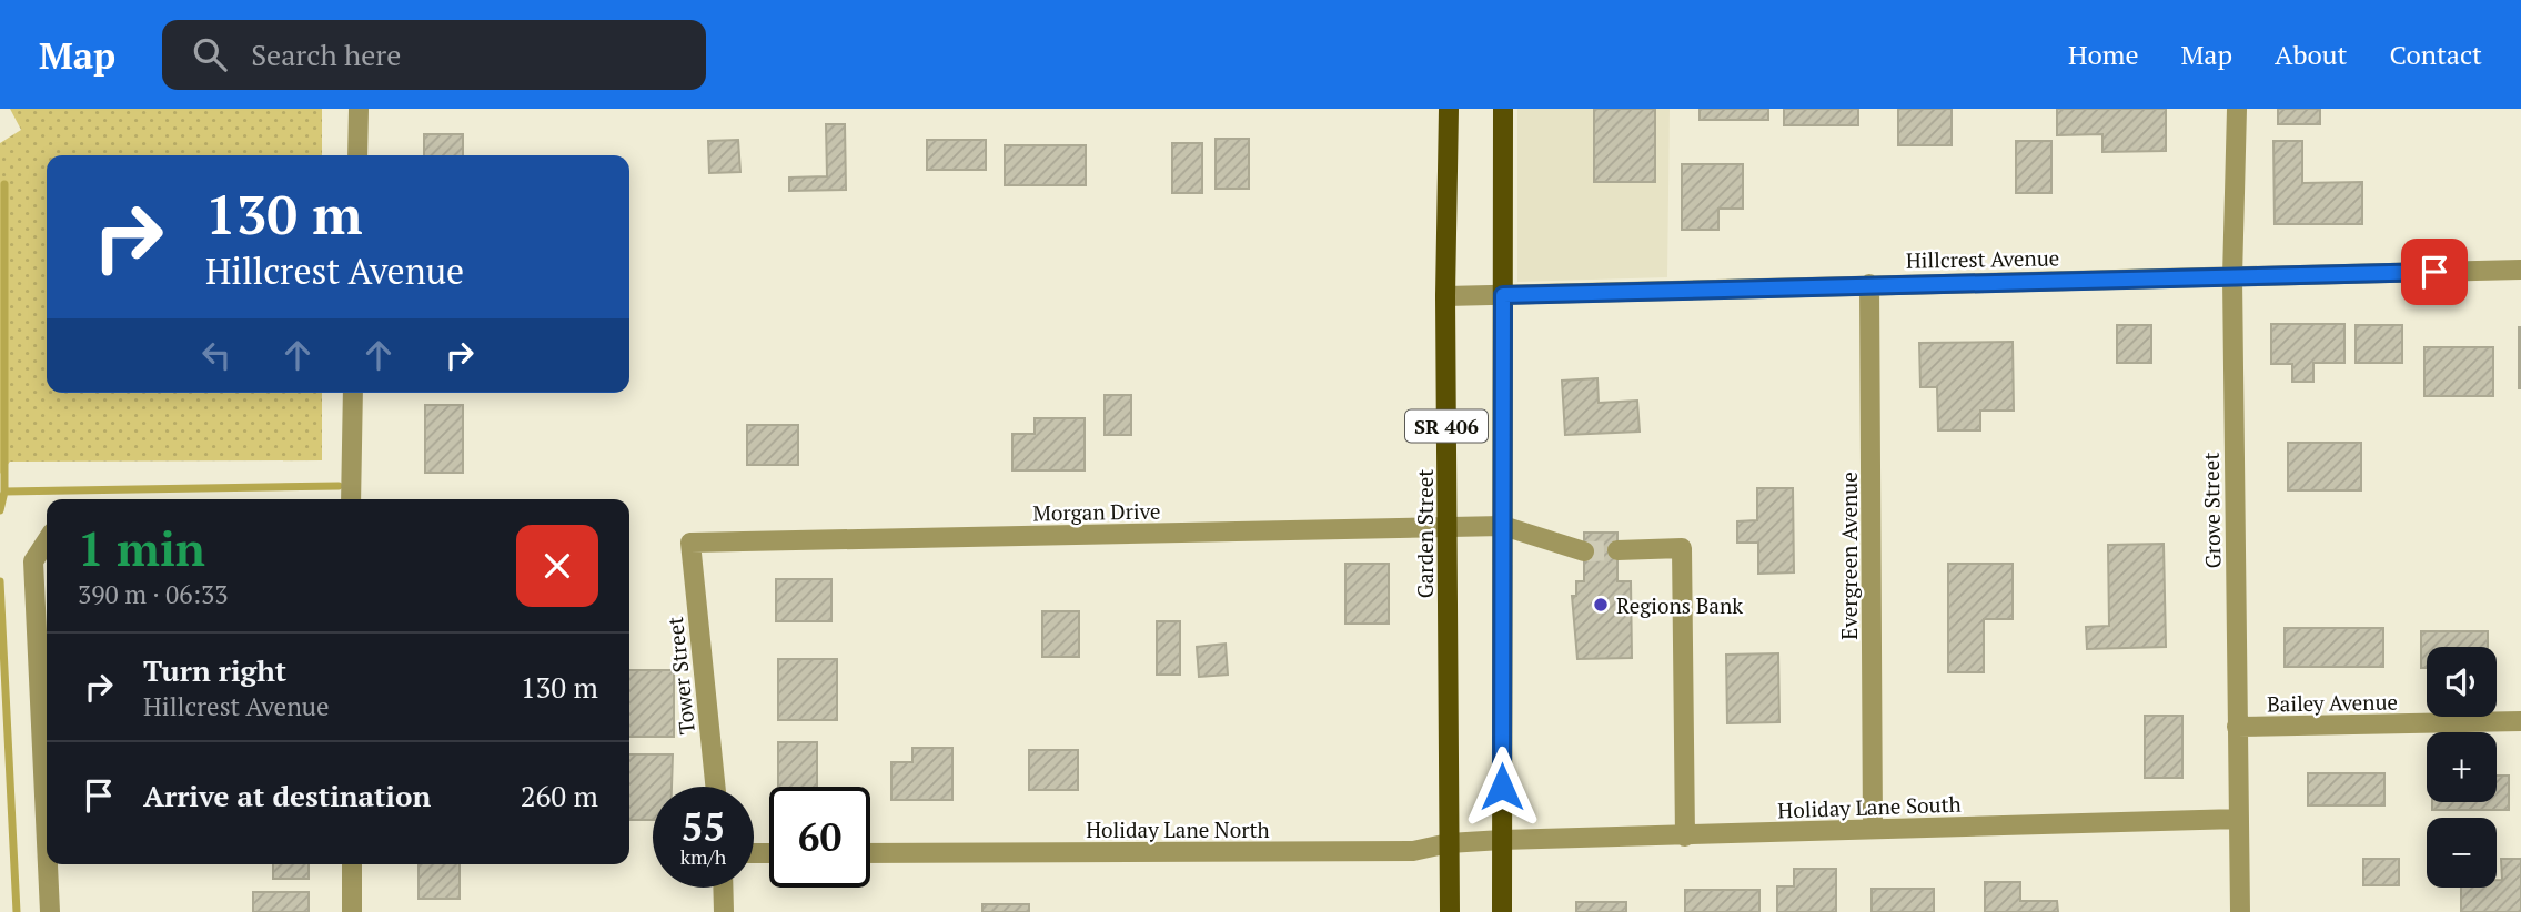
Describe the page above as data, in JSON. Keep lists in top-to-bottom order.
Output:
{
  "streets": {
    "main road": ["SR 406", "Garden Street"],
    "street": [
      "Hillcrest Avenue",
      "Grove Street",
      "Morgan Drive",
      "Evergreen Avenue",
      "Tower Street",
      "Bailey Avenue",
      "Holiday Lane South",
      "Holiday Lane North"
    ]
  },
  "crossings": [
    ["Hillcrest Avenue", "SR 406"],
    ["Hillcrest Avenue", "Grove Street"],
    ["Hillcrest Avenue", "Garden Street"],
    ["Hillcrest Avenue", "Evergreen Avenue"],
    ["SR 406", "Morgan Drive"],
    ["SR 406", "Holiday Lane South"],
    ["SR 406", "Holiday Lane North"],
    ["Grove Street", "Bailey Avenue"],
    ["Grove Street", "Holiday Lane South"],
    ["Morgan Drive", "Garden Street"],
    ["Morgan Drive", "Tower Street"],
    ["Garden Street", "Holiday Lane North"],
    ["Evergreen Avenue", "Holiday Lane South"],
    ["Holiday Lane South", "Holiday Lane North"]
  ],
  "places": ["Regions Bank"],
  "page": {
    "header": "Map",
    "search": "Search here",
    "nav": [
      "Home",
      "Map",
      "About",
      "Contact"
    ],
    "turn": ["130 m", "Hillcrest Avenue"],
    "heading": ["1 min", "390 m · 06:33"],
    "list": [
      {
        "name": "Turn right",
        "note": "Hillcrest Avenue",
        "value": "130 m"
      },
      {
        "name": "Arrive at destination",
        "value": "260 m"
      }
    ],
    "map_buttons": ["+", "−"],
    "speed": "55 km/h",
    "limit": "60"
  }
}
